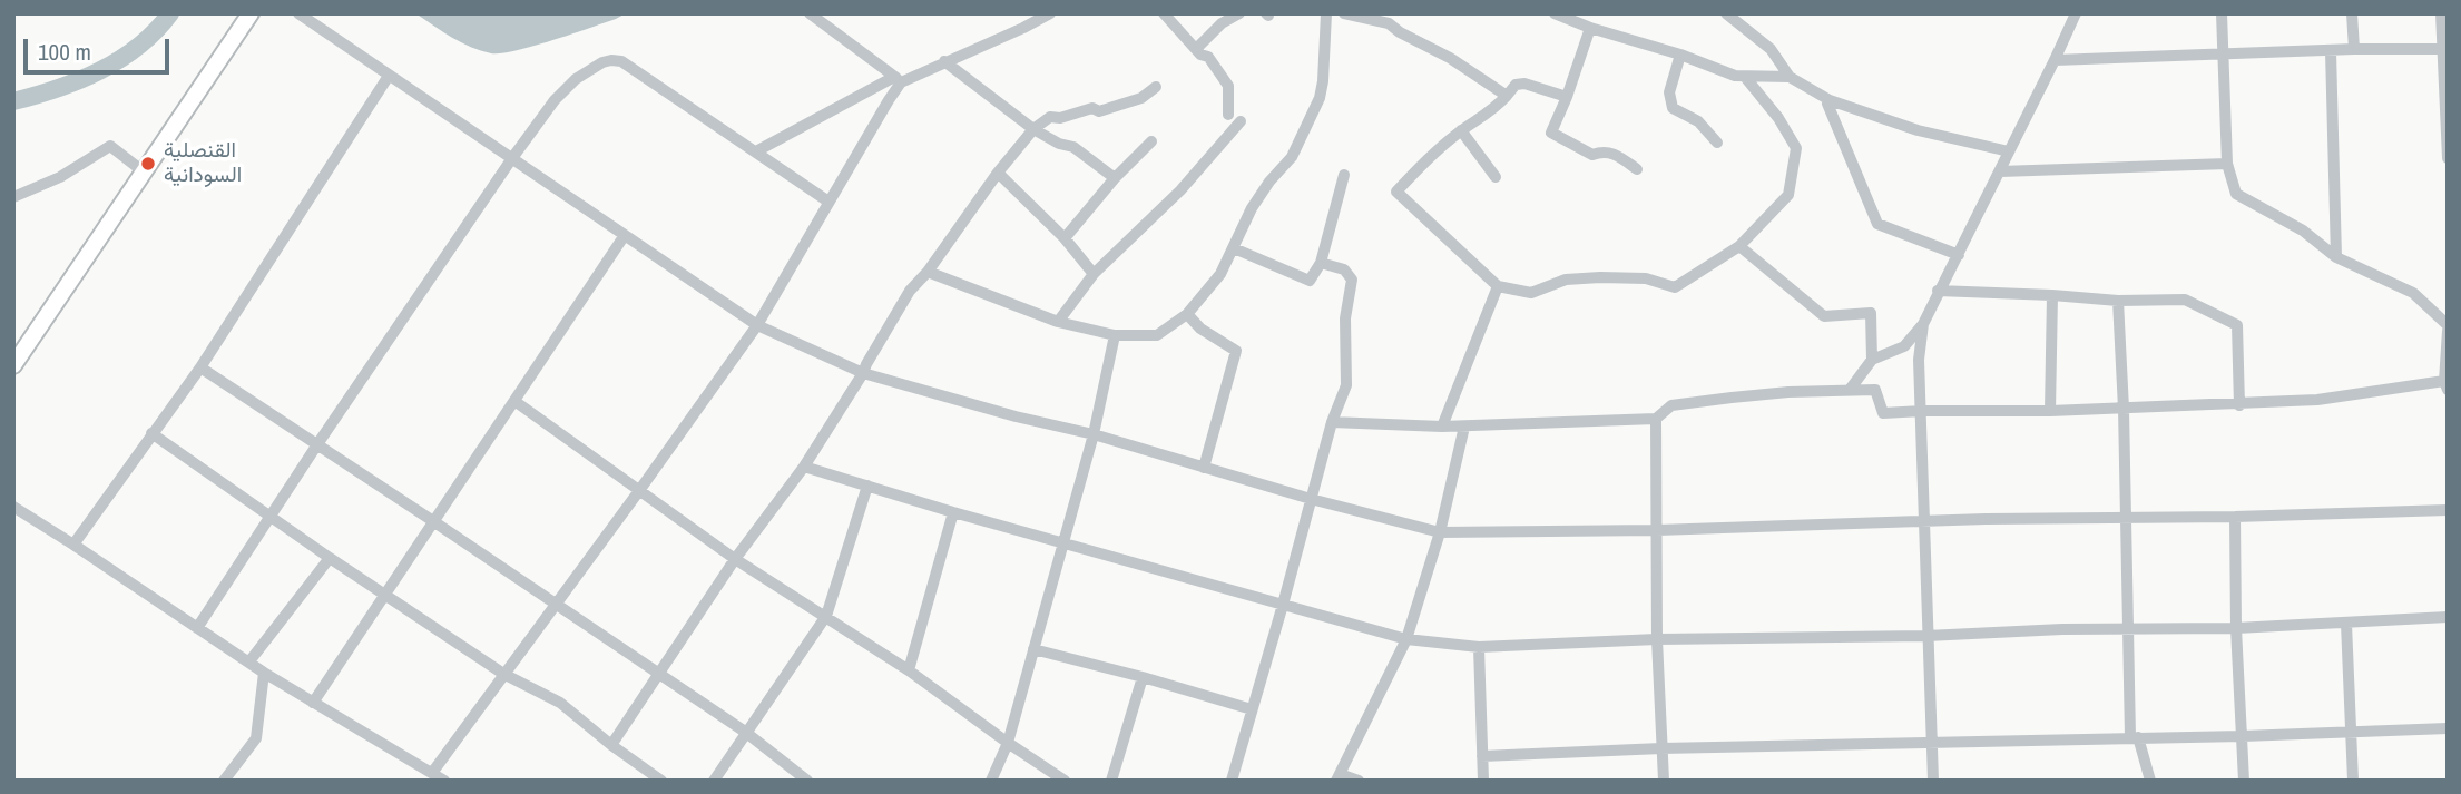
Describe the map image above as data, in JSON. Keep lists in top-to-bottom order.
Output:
{
  "places": ["القنصلية السودانية"],
  "scale_bar": "100 m"
}
